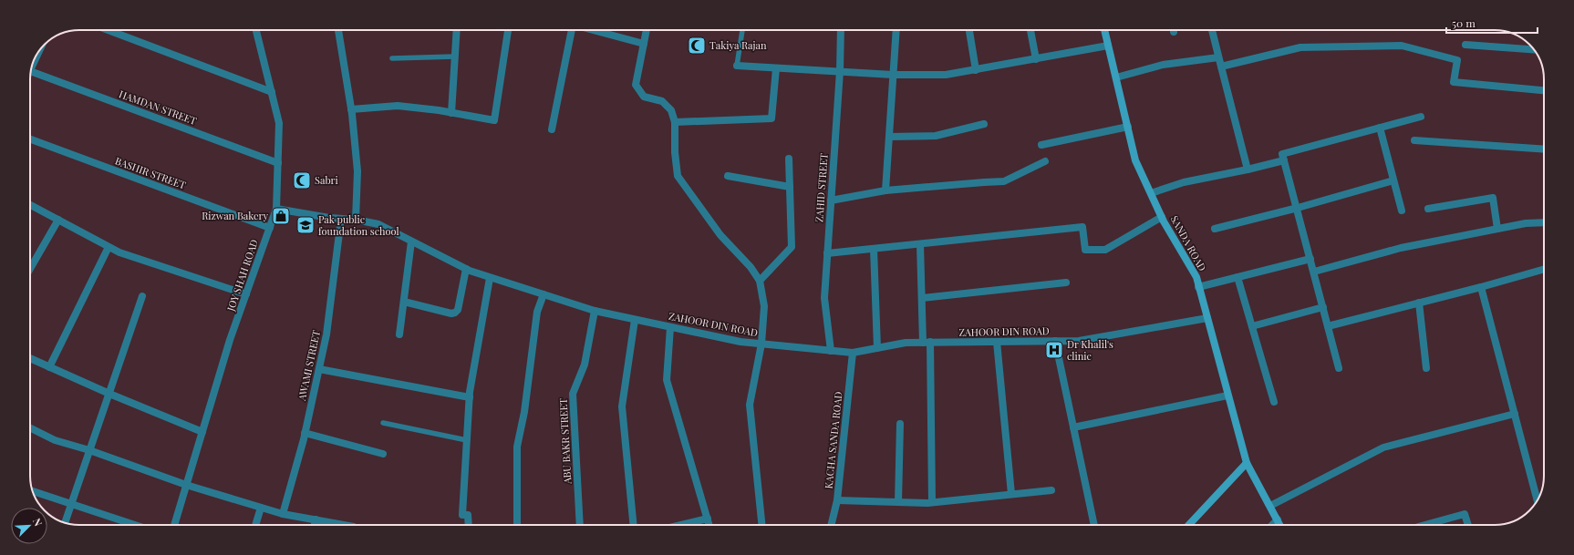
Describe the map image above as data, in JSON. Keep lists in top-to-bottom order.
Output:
{
  "streets": {
    "main road": ["SANDA ROAD"],
    "street": [
      "HAMDAN STREET",
      "BASHIR STREET",
      "ZAHID STREET",
      "JOY SHAH ROAD",
      "ZAHOOR DIN ROAD",
      "AWAMI STREET",
      "KACHA SANDA ROAD",
      "ABU BAKR STREET"
    ]
  },
  "crossings": [
    ["HAMDAN STREET", "JOY SHAH ROAD"],
    ["BASHIR STREET", "JOY SHAH ROAD"],
    ["ZAHID STREET", "ZAHOOR DIN ROAD"],
    ["SANDA ROAD", "ZAHOOR DIN ROAD"],
    ["JOY SHAH ROAD", "ZAHOOR DIN ROAD"],
    ["ZAHOOR DIN ROAD", "AWAMI STREET"],
    ["ZAHOOR DIN ROAD", "KACHA SANDA ROAD"],
    ["ZAHOOR DIN ROAD", "ABU BAKR STREET"]
  ],
  "places": {
    "mosque": ["Takiya Rajan", "Sabri"],
    "shop": ["Rizwan Bakery"],
    "school or university": ["Pak public foundation school"],
    "hospital": ["Dr Khalil's clinic"]
  },
  "scale_bar": "50 m",
  "north": "top right"
}
